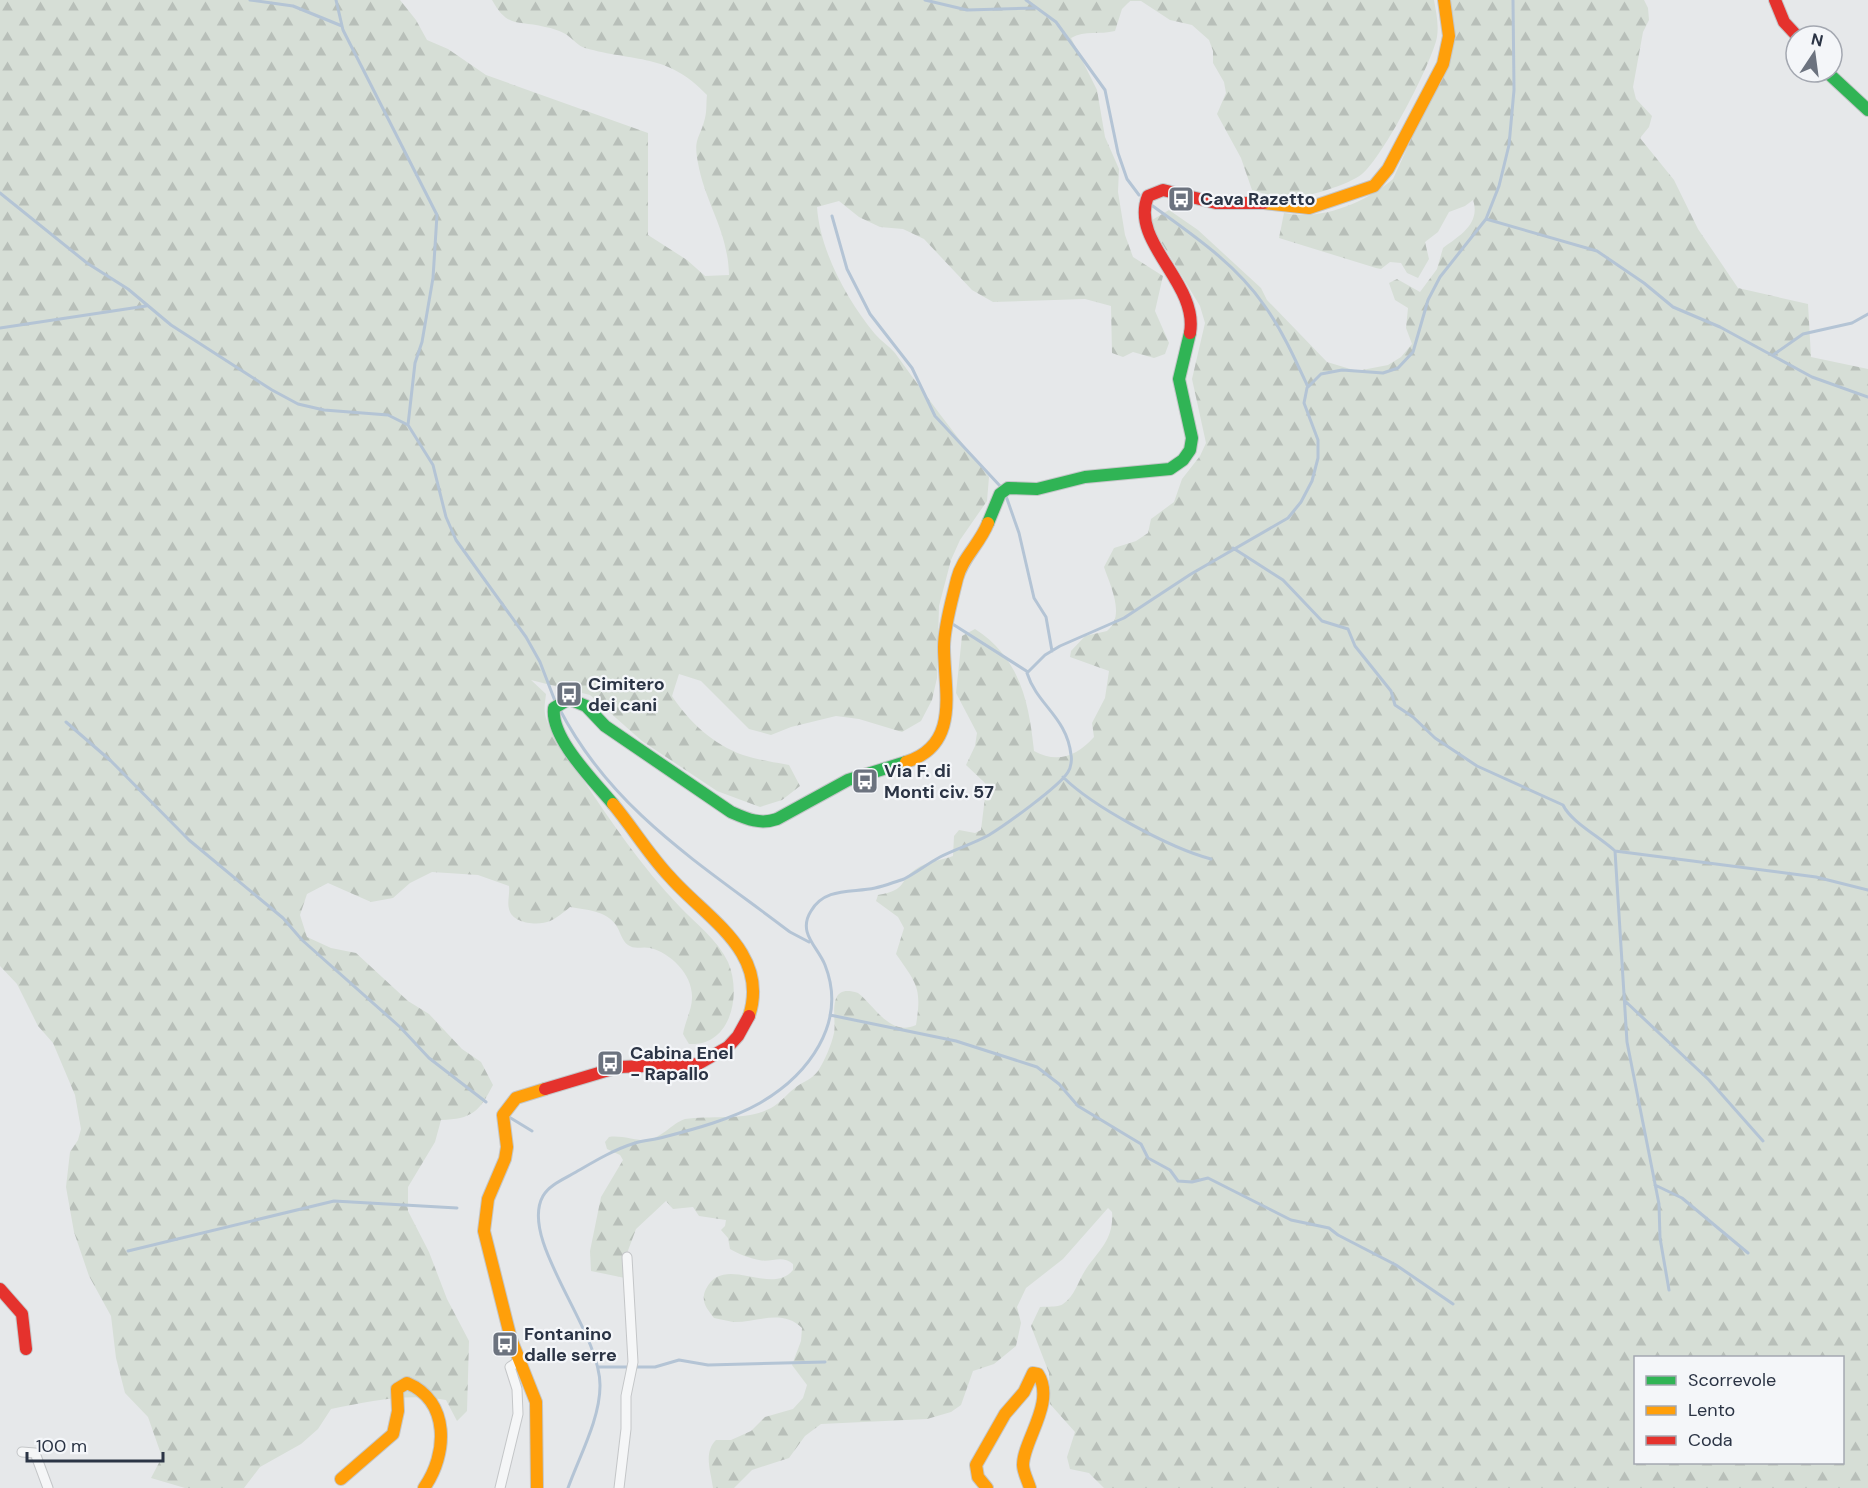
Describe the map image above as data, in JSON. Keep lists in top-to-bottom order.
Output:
{
  "places": {
    "bus stop": [
      "Cava Razetto",
      "Cimitero dei cani",
      "Via F. di Monti civ. 57",
      "Cabina Enel - Rapallo",
      "Fontanino dalle serre"
    ]
  },
  "legend": ["Scorrevole", "Lento", "Coda"],
  "scale_bar": "100 m",
  "north": "top"
}
